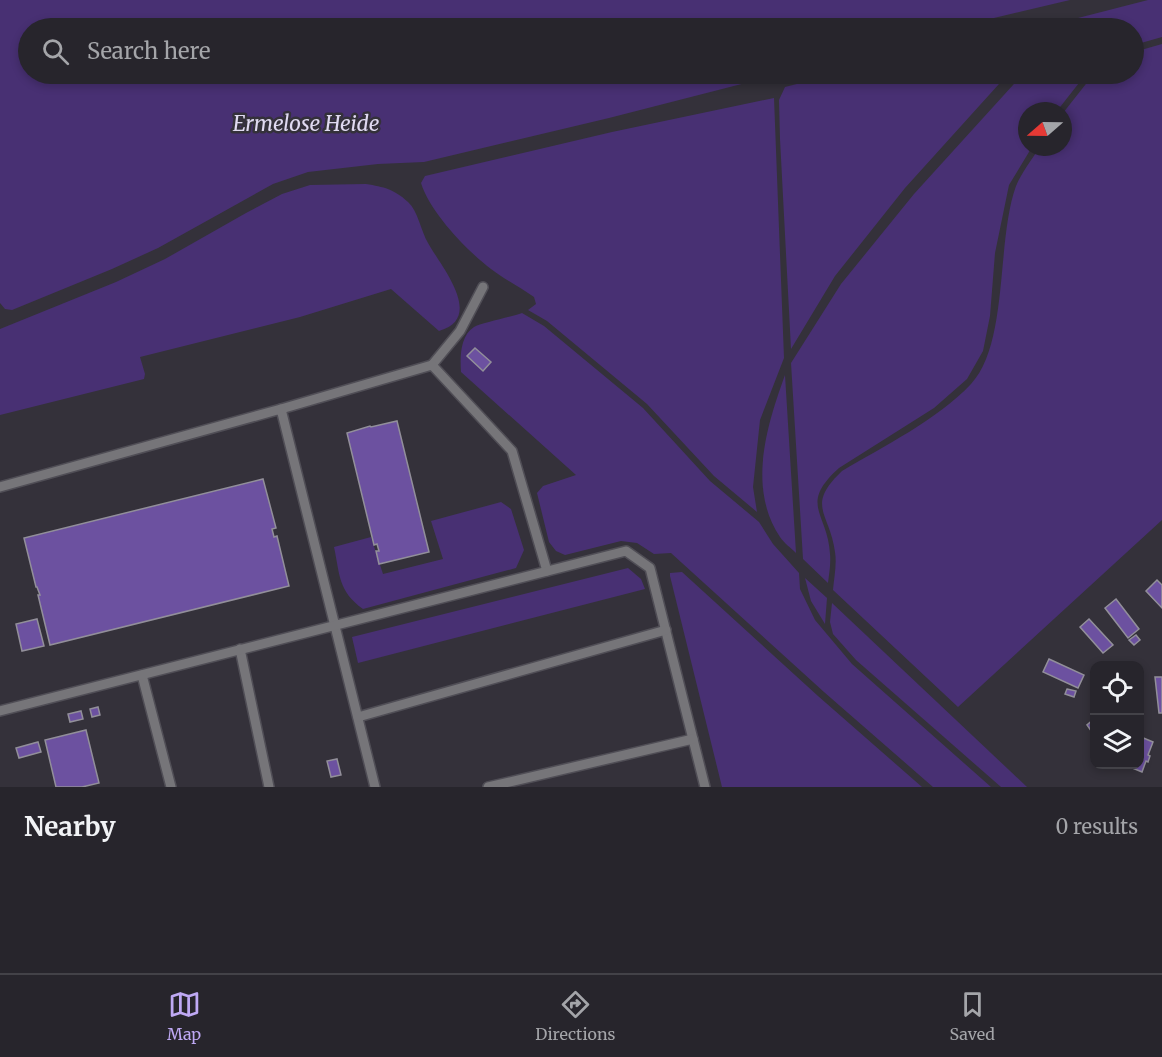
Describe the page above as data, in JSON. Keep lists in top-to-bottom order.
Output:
{
  "parks": ["Ermelose Heide"],
  "north": "left",
  "page": {
    "search": "Search here",
    "heading": ["Nearby", "0 results"],
    "nav": ["Map", "Directions", "Saved"]
  }
}
